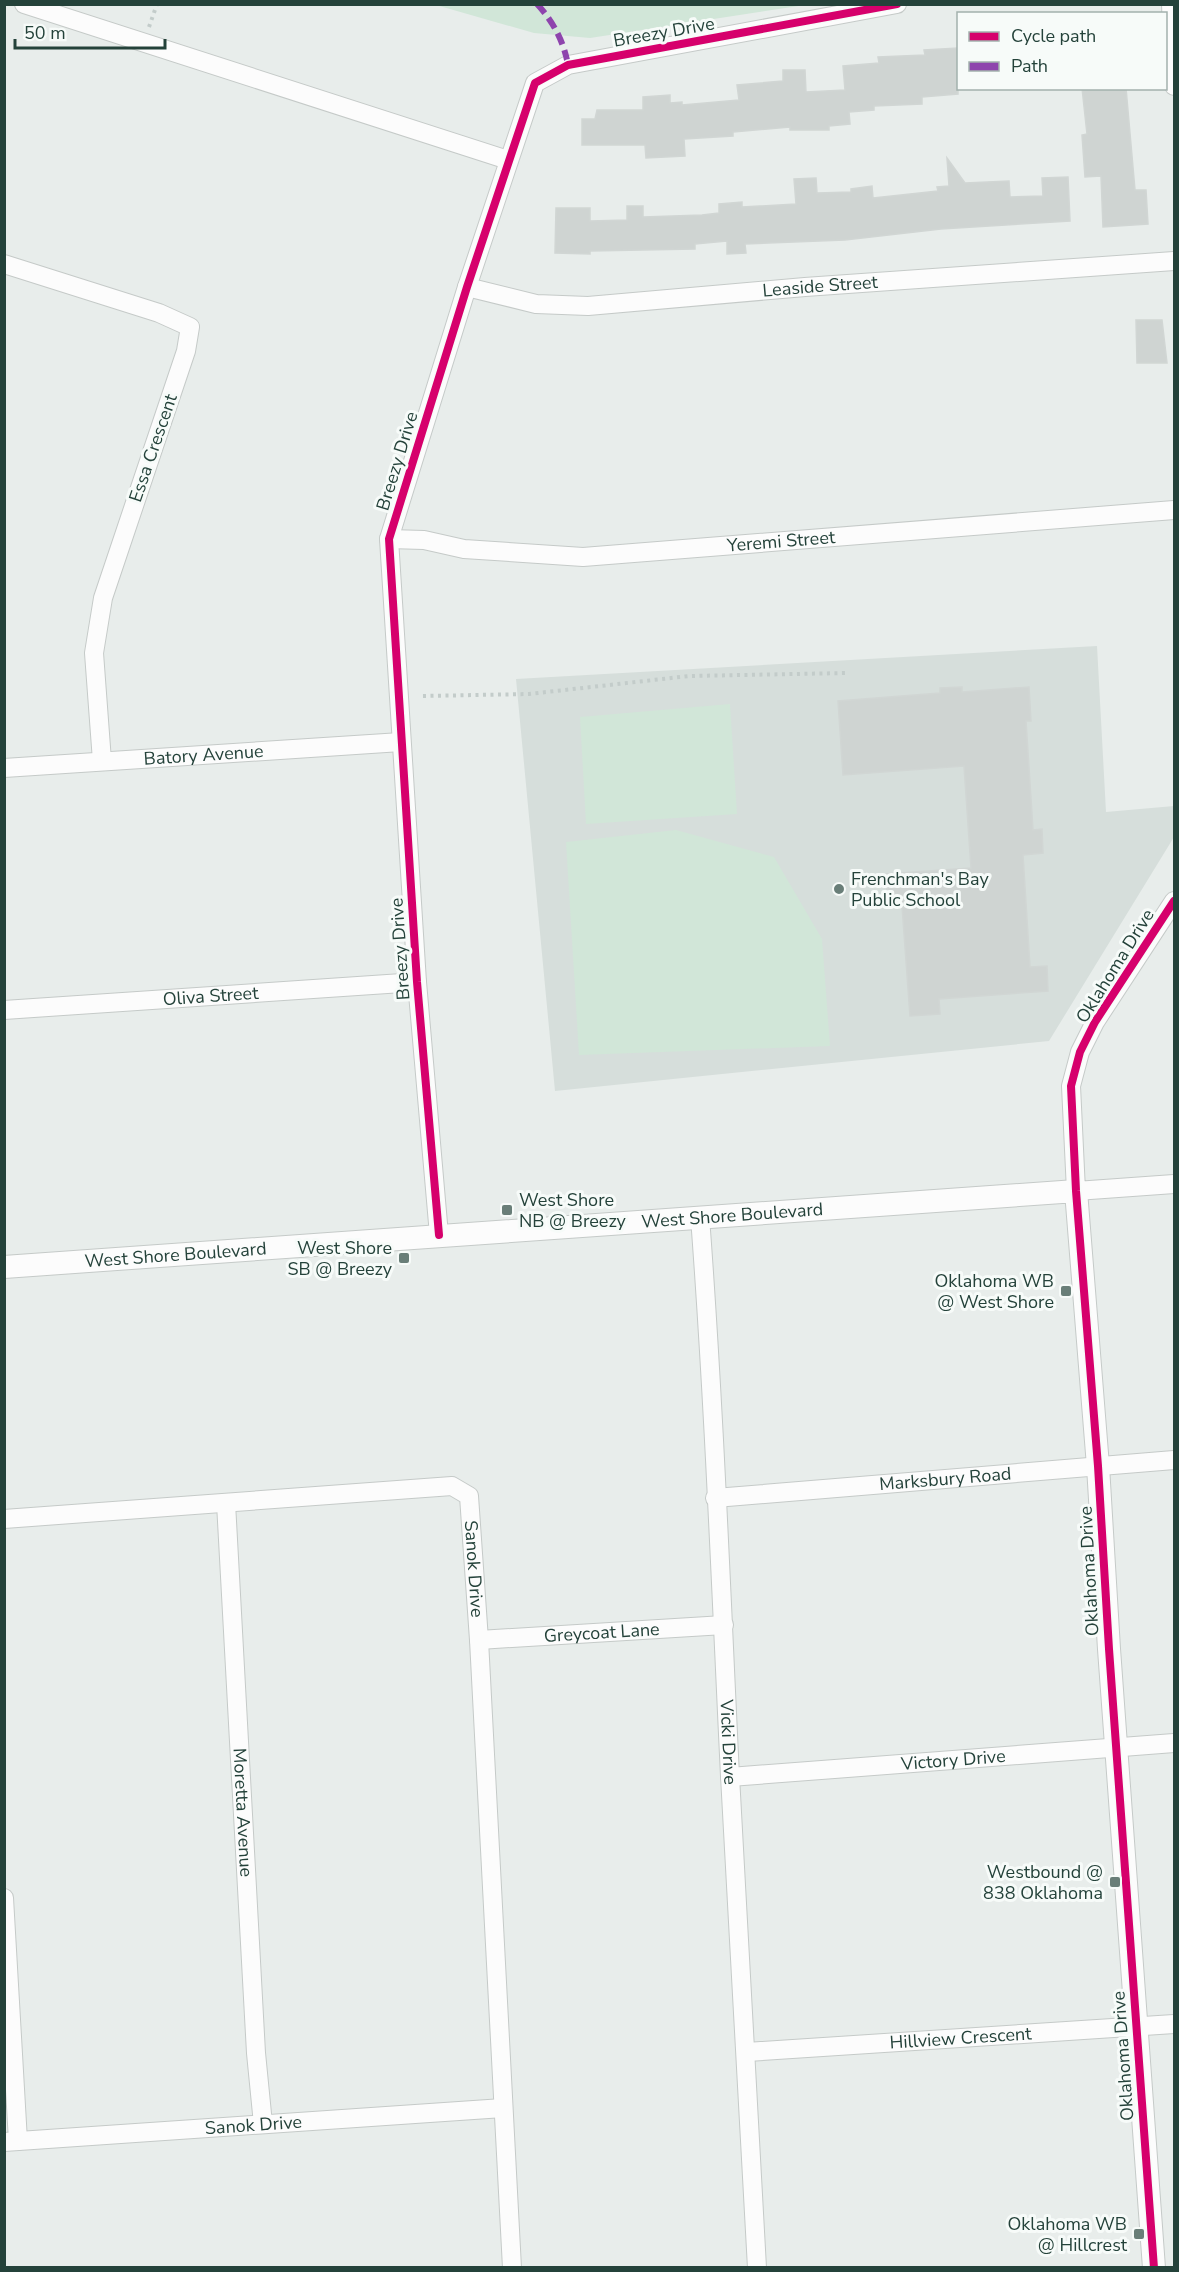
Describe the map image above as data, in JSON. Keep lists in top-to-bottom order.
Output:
{
  "streets": {
    "street": [
      "Breezy Drive",
      "Leaside Street",
      "Essa Crescent",
      "Yeremi Street",
      "Batory Avenue",
      "Oklahoma Drive",
      "Oliva Street",
      "West Shore Boulevard",
      "Marksbury Road",
      "Sanok Drive",
      "Greycoat Lane",
      "Vicki Drive",
      "Victory Drive",
      "Moretta Avenue",
      "Hillview Crescent"
    ]
  },
  "crossings": [
    ["Breezy Drive", "Leaside Street"],
    ["Breezy Drive", "Yeremi Street"],
    ["Breezy Drive", "Batory Avenue"],
    ["Breezy Drive", "Oliva Street"],
    ["Breezy Drive", "West Shore Boulevard"],
    ["Essa Crescent", "Batory Avenue"],
    ["Oklahoma Drive", "West Shore Boulevard"],
    ["Oklahoma Drive", "Marksbury Road"],
    ["Oklahoma Drive", "Victory Drive"],
    ["Oklahoma Drive", "Hillview Crescent"],
    ["West Shore Boulevard", "Vicki Drive"],
    ["Marksbury Road", "Vicki Drive"],
    ["Sanok Drive", "Greycoat Lane"],
    ["Sanok Drive", "Moretta Avenue"],
    ["Greycoat Lane", "Vicki Drive"],
    ["Vicki Drive", "Victory Drive"],
    ["Vicki Drive", "Hillview Crescent"]
  ],
  "places": {
    "other": ["Frenchman's Bay Public School"],
    "transit": [
      "West Shore NB @ Breezy",
      "West Shore SB @ Breezy",
      "Oklahoma WB @ West Shore",
      "Westbound @ 838 Oklahoma",
      "Oklahoma WB @ Hillcrest"
    ]
  },
  "legend": ["Cycle path", "Path"],
  "scale_bar": "50 m"
}
